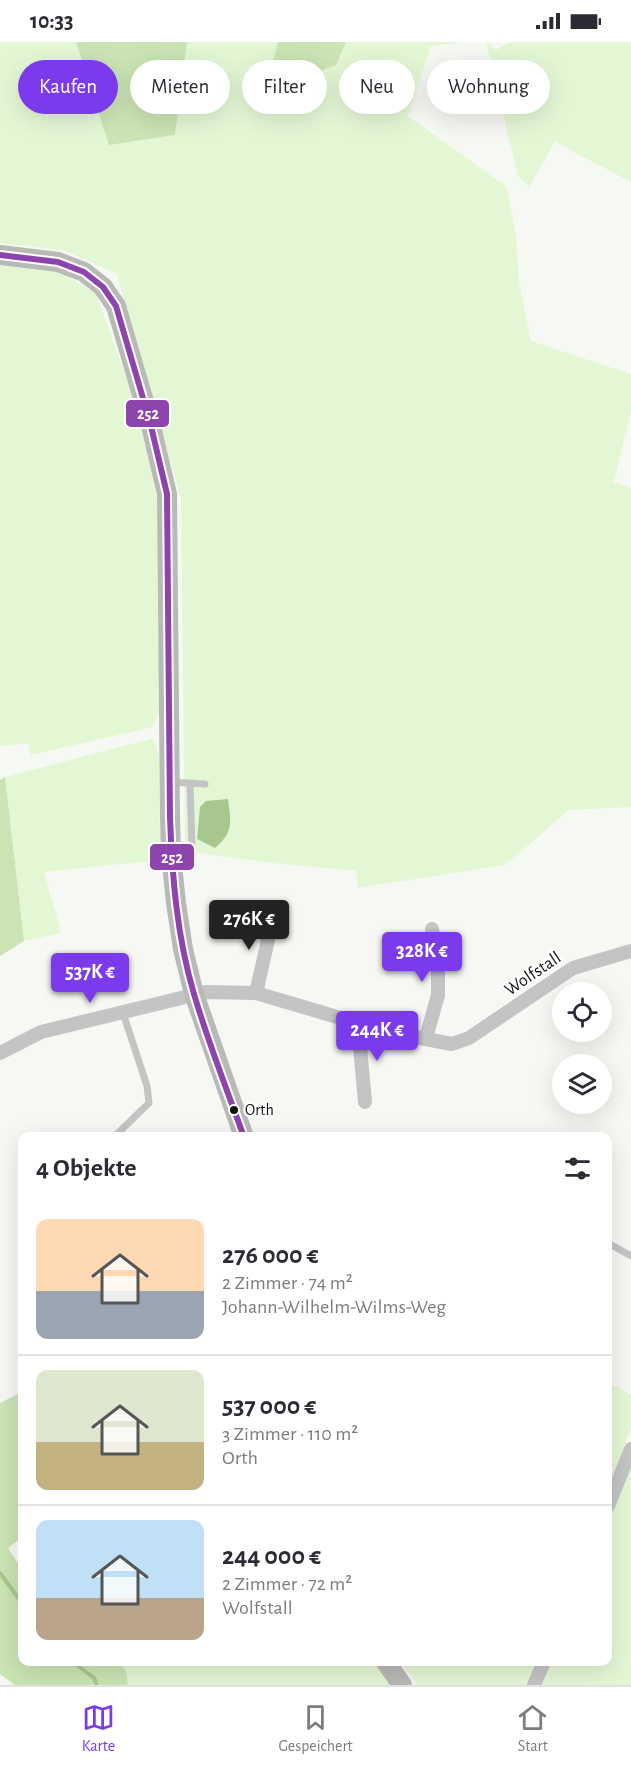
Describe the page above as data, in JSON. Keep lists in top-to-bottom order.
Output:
{
  "streets": {
    "street": ["Wolfstall"]
  },
  "places": ["Orth"],
  "lines": ["transit line 252"],
  "page": {
    "status": "10:33",
    "chip": [
      "Kaufen",
      "Mieten",
      "Filter",
      "Neu",
      "Wohnung"
    ],
    "price": [
      "276K €",
      "328K €",
      "537K €",
      "244K €"
    ],
    "heading": "4 Objekte",
    "list": [
      {
        "name": "276 000 €",
        "note": "2 Zimmer · 74 m² · Johann-Wilhelm-Wilms-Weg"
      },
      {
        "name": "537 000 €",
        "note": "3 Zimmer · 110 m² · Orth"
      },
      {
        "name": "244 000 €",
        "note": "2 Zimmer · 72 m² · Wolfstall"
      }
    ],
    "tabs": ["Karte", "Gespeichert", "Start"]
  }
}
